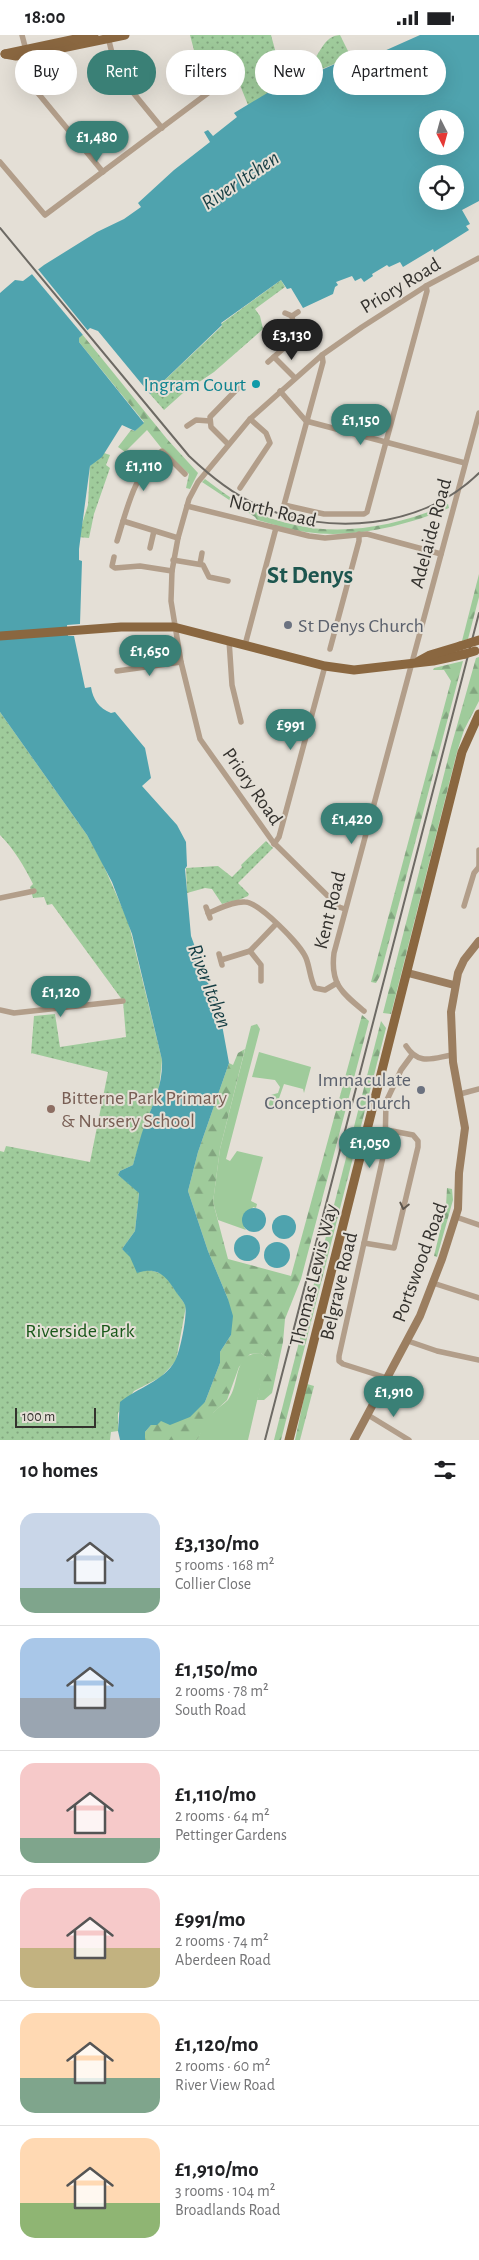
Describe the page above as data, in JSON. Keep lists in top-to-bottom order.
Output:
{
  "streets": {
    "main road": ["Thomas Lewis Way"],
    "street": [
      "Priory Road",
      "North Road",
      "Adelaide Road",
      "Kent Road",
      "Portswood Road",
      "Belgrave Road"
    ]
  },
  "crossings": [
    ["Priory Road", "North Road"],
    ["Priory Road", "Kent Road"],
    ["North Road", "Adelaide Road"],
    ["Adelaide Road", "Kent Road"],
    ["Portswood Road", "Belgrave Road"]
  ],
  "districts": ["St Denys"],
  "water": ["River Itchen"],
  "parks": ["Riverside Park"],
  "places": [
    "Ingram Court",
    "St Denys Church",
    "Immaculate Conception Church",
    "Bitterne Park Primary & Nursery School"
  ],
  "scale_bar": "100 m",
  "north": "bottom",
  "page": {
    "status": "18:00",
    "chip": [
      "Buy",
      "Rent",
      "Filters",
      "New",
      "Apartment"
    ],
    "price": [
      "£1,480",
      "£3,130",
      "£1,150",
      "£1,110",
      "£1,650",
      "£991",
      "£1,420",
      "£1,120",
      "£1,050",
      "£1,910"
    ],
    "scale": "100 m",
    "heading": "10 homes",
    "list": [
      {
        "name": "£3,130/mo",
        "note": "5 rooms · 168 m² · Collier Close"
      },
      {
        "name": "£1,150/mo",
        "note": "2 rooms · 78 m² · South Road"
      },
      {
        "name": "£1,110/mo",
        "note": "2 rooms · 64 m² · Pettinger Gardens"
      },
      {
        "name": "£991/mo",
        "note": "2 rooms · 74 m² · Aberdeen Road"
      },
      {
        "name": "£1,120/mo",
        "note": "2 rooms · 60 m² · River View Road"
      },
      {
        "name": "£1,910/mo",
        "note": "3 rooms · 104 m² · Broadlands Road"
      }
    ]
  }
}
